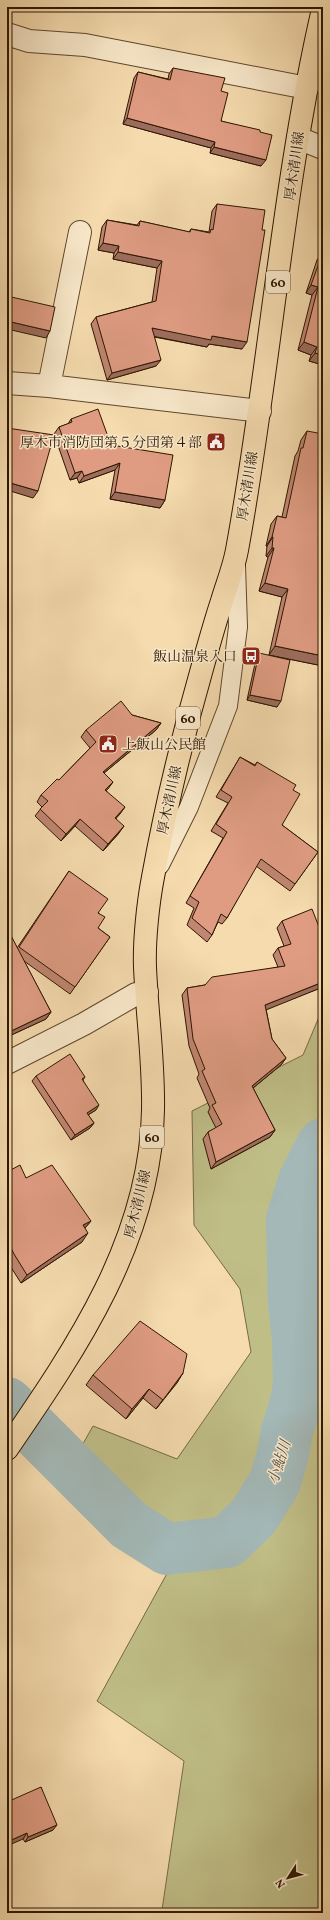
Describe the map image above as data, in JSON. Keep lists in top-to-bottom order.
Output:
{
  "streets": {
    "main road": ["厚木清川線", "60"]
  },
  "water": ["小鮎川"],
  "places": {
    "public building": ["厚木市消防団第５分団第４部", "上飯山公民館"],
    "bus stop": ["飯山温泉入口"]
  },
  "north": "bottom left"
}
